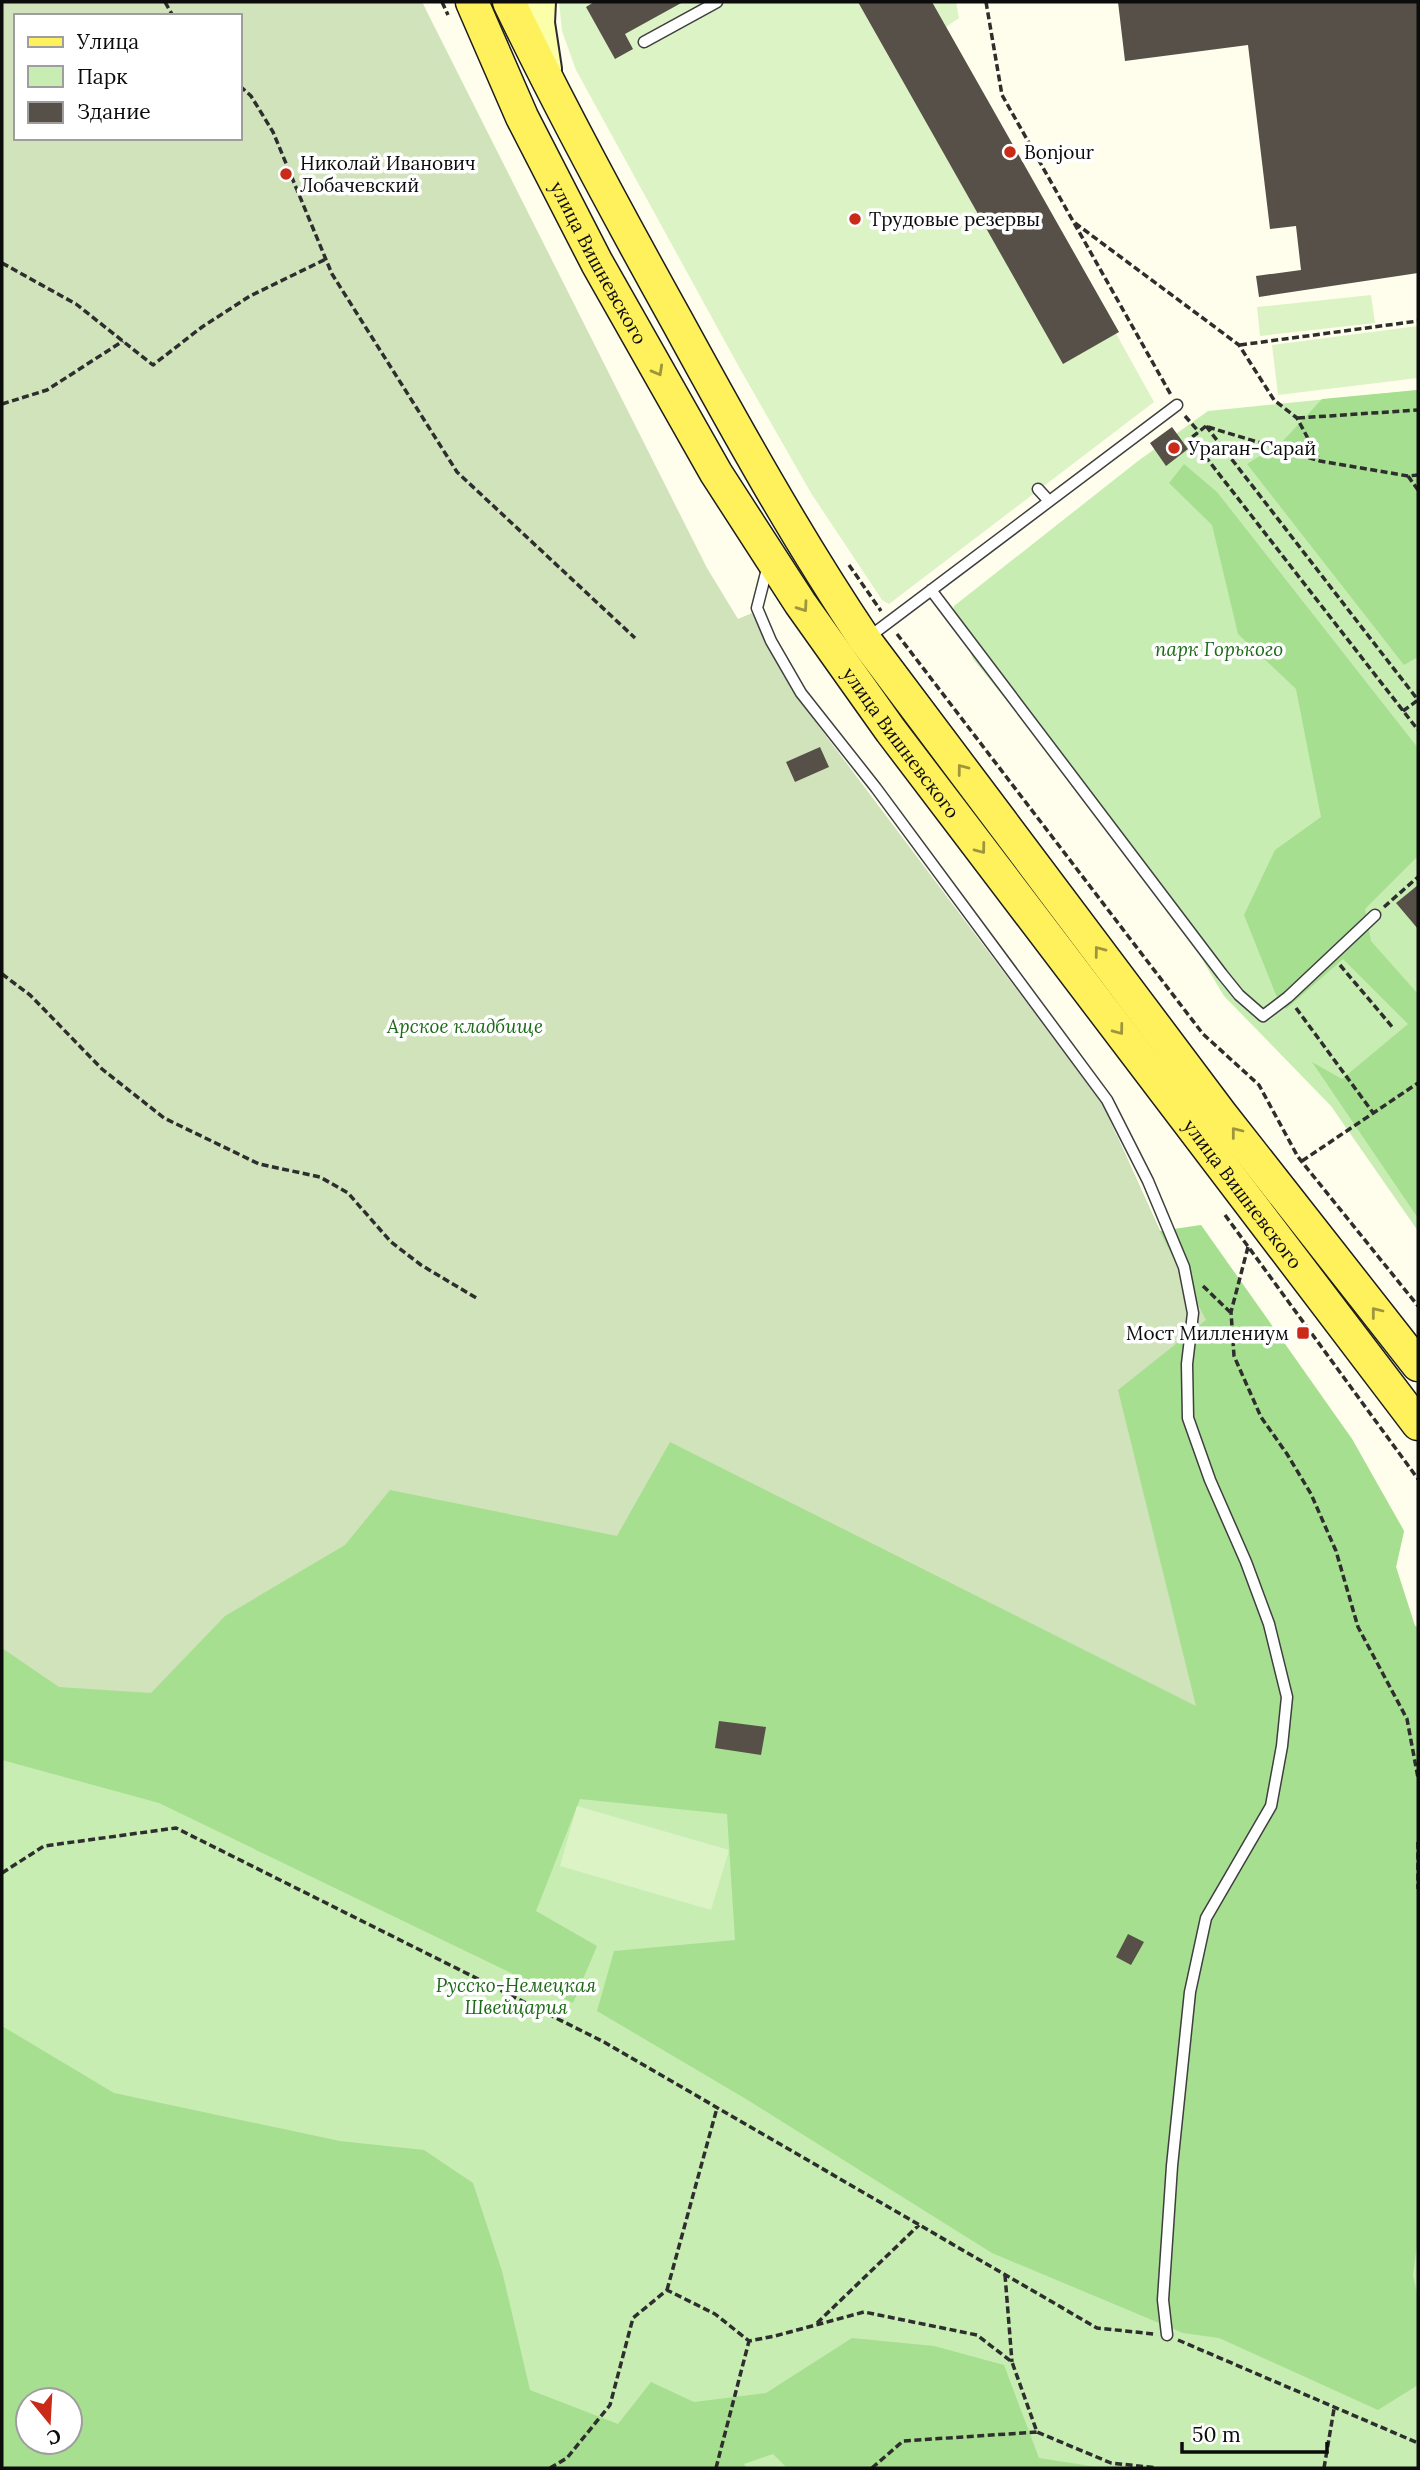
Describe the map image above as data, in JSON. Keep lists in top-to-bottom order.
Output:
{
  "streets": {
    "main road": ["улица Вишневского"]
  },
  "parks": ["парк Горького", "Арское кладбище", "Русско-Немецкая Швейцария"],
  "places": {
    "other": [
      "Bonjour",
      "Николай Иванович Лобачевский",
      "Трудовые резервы",
      "Ураган-Сарай"
    ],
    "transit": ["Мост Миллениум"]
  },
  "legend": ["Улица", "Парк", "Здание"],
  "scale_bar": "50 m",
  "north": "bottom"
}
